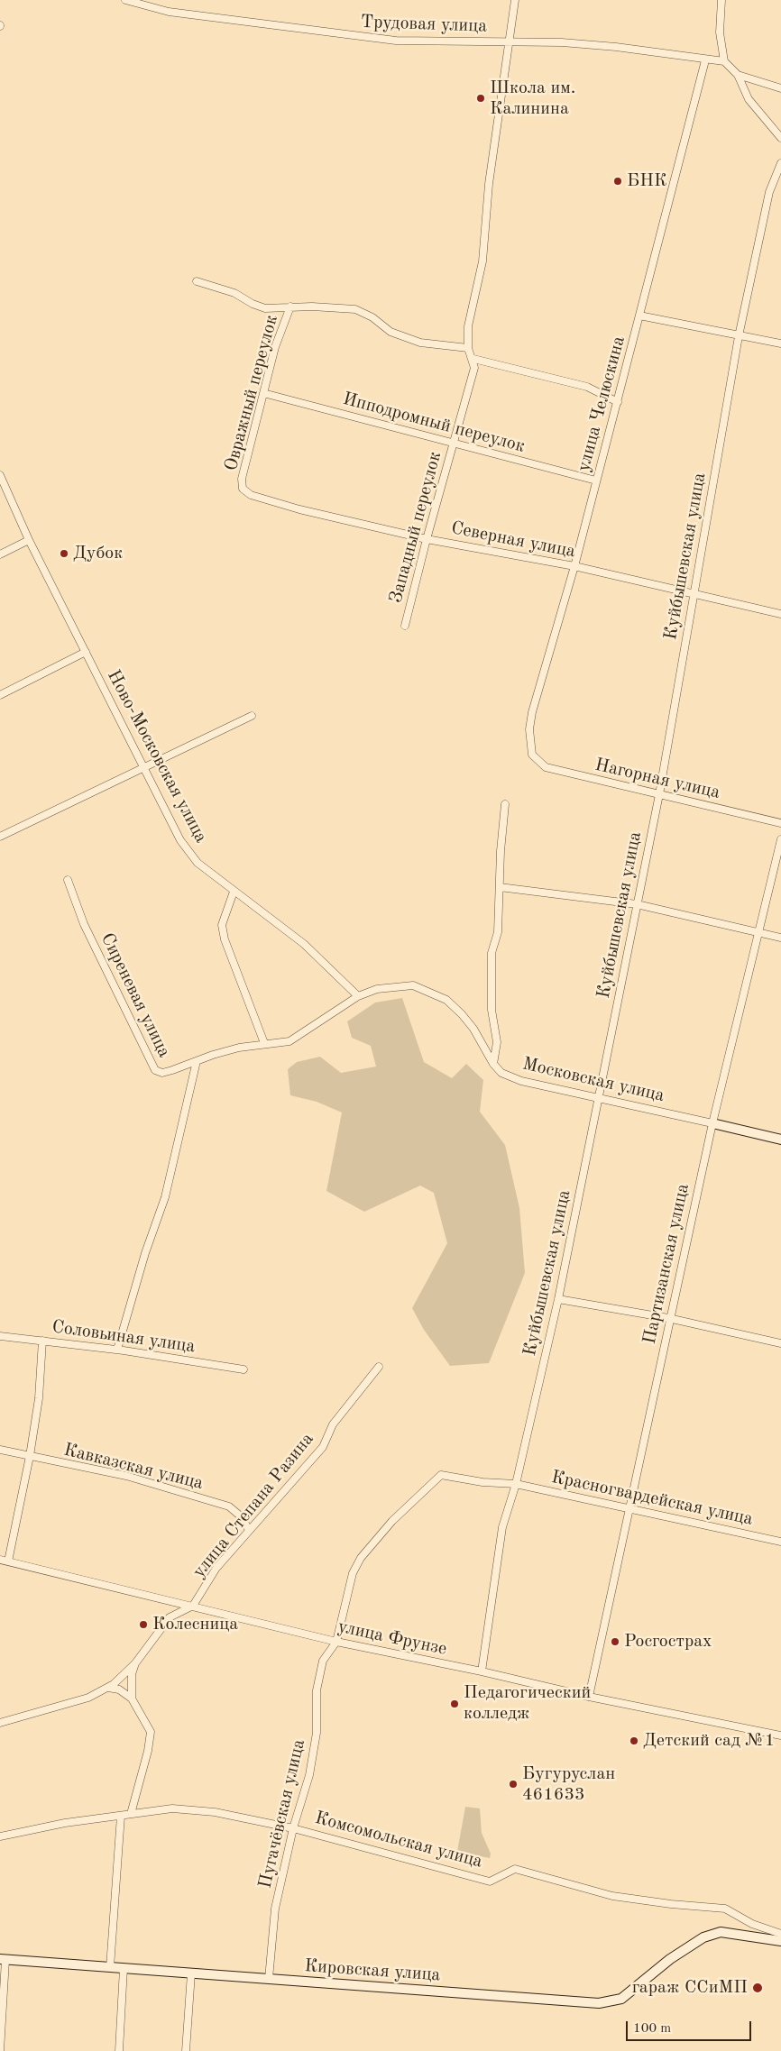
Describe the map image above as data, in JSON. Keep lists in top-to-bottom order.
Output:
{
  "streets": {
    "main road": ["Московская улица", "Кировская улица"],
    "street": [
      "Трудовая улица",
      "Овражный переулок",
      "улица Челюскина",
      "Ипподромный переулок",
      "Западный переулок",
      "Северная улица",
      "Куйбышевская улица",
      "Ново-Московская улица",
      "Нагорная улица",
      "Сиреневая улица",
      "Партизанская улица",
      "Соловьиная улица",
      "Кавказская улица",
      "Красногвардейская улица",
      "улица Степана Разина",
      "улица Фрунзе",
      "Пугачёвская улица",
      "Комсомольская улица"
    ]
  },
  "crossings": [
    ["Трудовая улица", "улица Челюскина"],
    ["Овражный переулок", "Ипподромный переулок"],
    ["Овражный переулок", "Северная улица"],
    ["улица Челюскина", "Ипподромный переулок"],
    ["улица Челюскина", "Северная улица"],
    ["улица Челюскина", "Нагорная улица"],
    ["Ипподромный переулок", "Западный переулок"],
    ["Западный переулок", "Северная улица"],
    ["Северная улица", "Куйбышевская улица"],
    ["Куйбышевская улица", "Нагорная улица"],
    ["Куйбышевская улица", "Московская улица"],
    ["Куйбышевская улица", "Красногвардейская улица"],
    ["Куйбышевская улица", "улица Фрунзе"],
    ["Куйбышевская улица", "Пугачёвская улица"],
    ["Ново-Московская улица", "Московская улица"],
    ["Сиреневая улица", "Московская улица"],
    ["Московская улица", "Партизанская улица"],
    ["Партизанская улица", "Красногвардейская улица"],
    ["Партизанская улица", "улица Фрунзе"],
    ["Кавказская улица", "улица Степана Разина"],
    ["Красногвардейская улица", "Пугачёвская улица"],
    ["улица Степана Разина", "улица Фрунзе"],
    ["улица Фрунзе", "Пугачёвская улица"],
    ["Пугачёвская улица", "Комсомольская улица"],
    ["Пугачёвская улица", "Кировская улица"]
  ],
  "places": [
    "Школа им. Калинина",
    "БНК",
    "Дубок",
    "Колесница",
    "Росгострах",
    "Педагогический колледж",
    "Детский сад №1",
    "Бугуруслан 461633",
    "гараж ССиМП"
  ],
  "scale_bar": "100 m"
}
